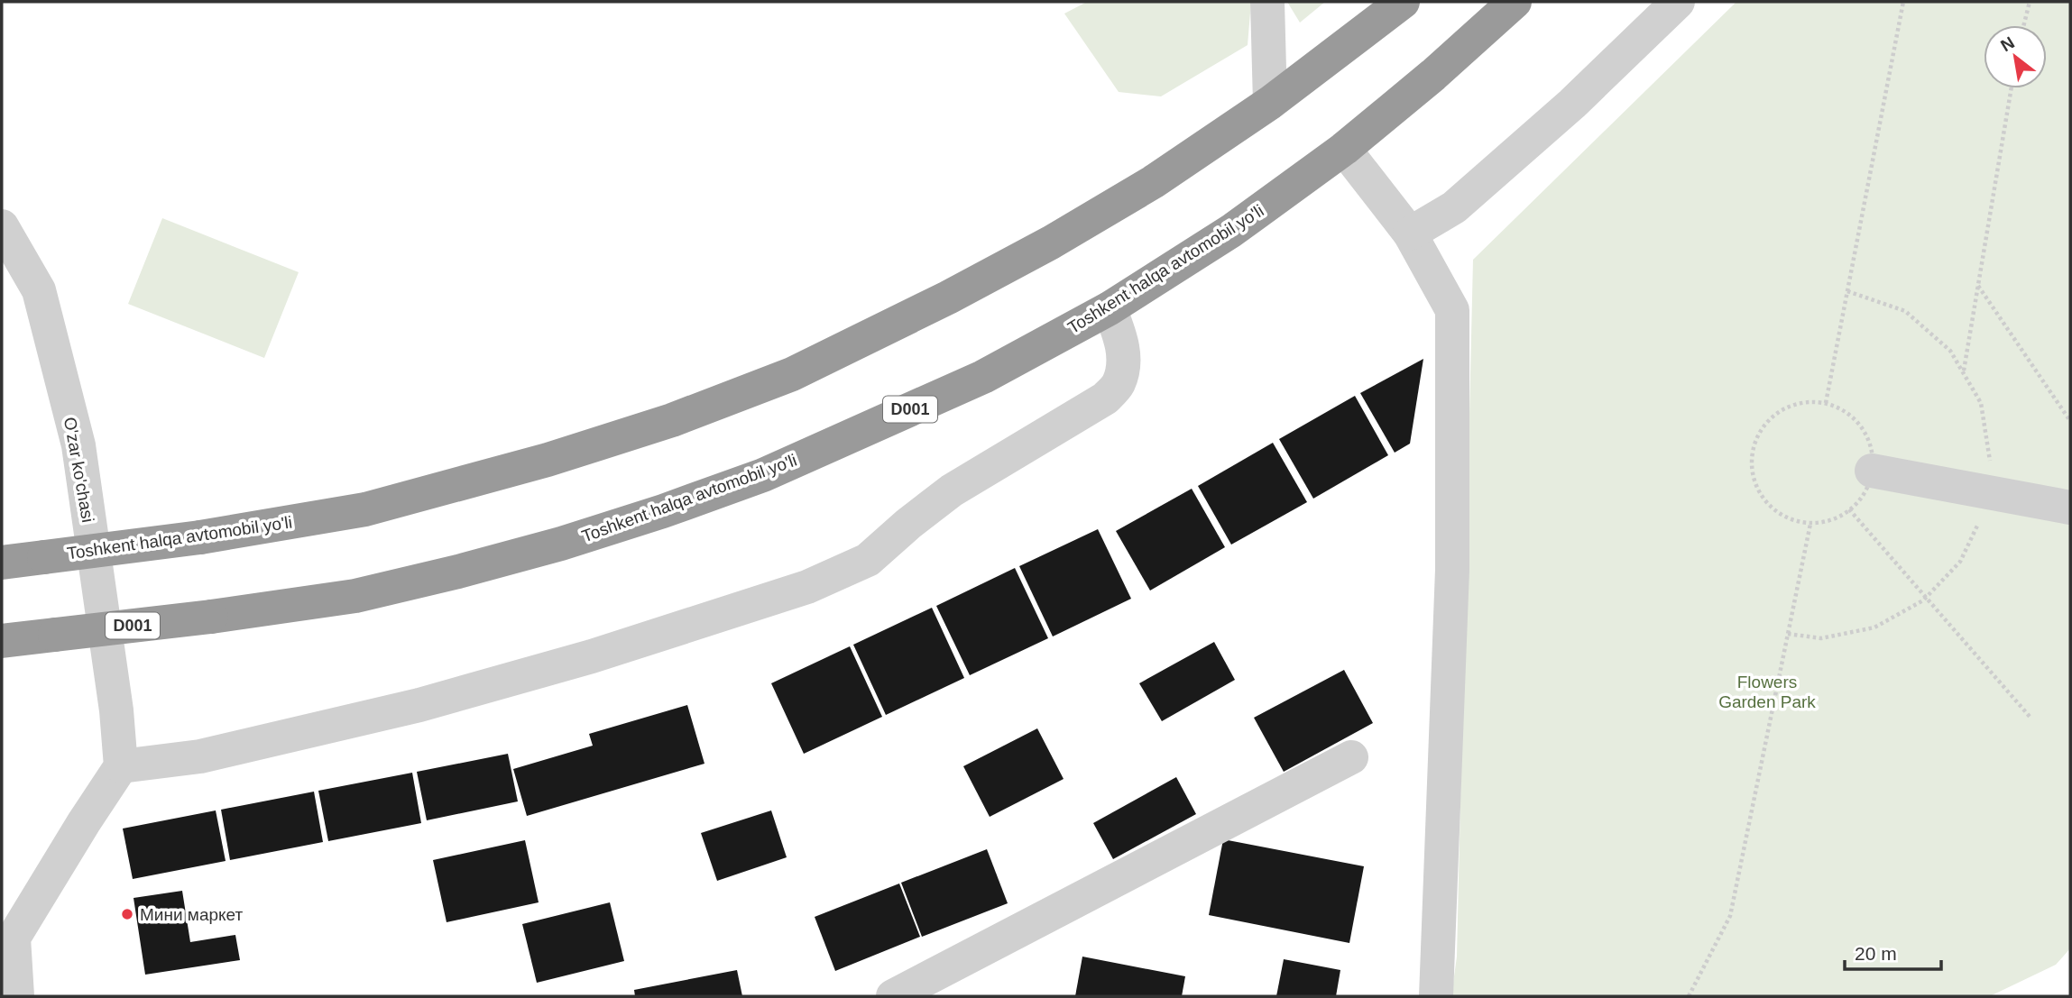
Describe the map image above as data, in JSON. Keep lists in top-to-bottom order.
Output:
{
  "streets": {
    "highway": ["Toshkent halqa avtomobil yo'li", "D001"],
    "street": ["O'zar ko'chasi"]
  },
  "parks": ["Flowers Garden Park"],
  "places": ["Мини маркет"],
  "scale_bar": "20 m",
  "north": "top left"
}
